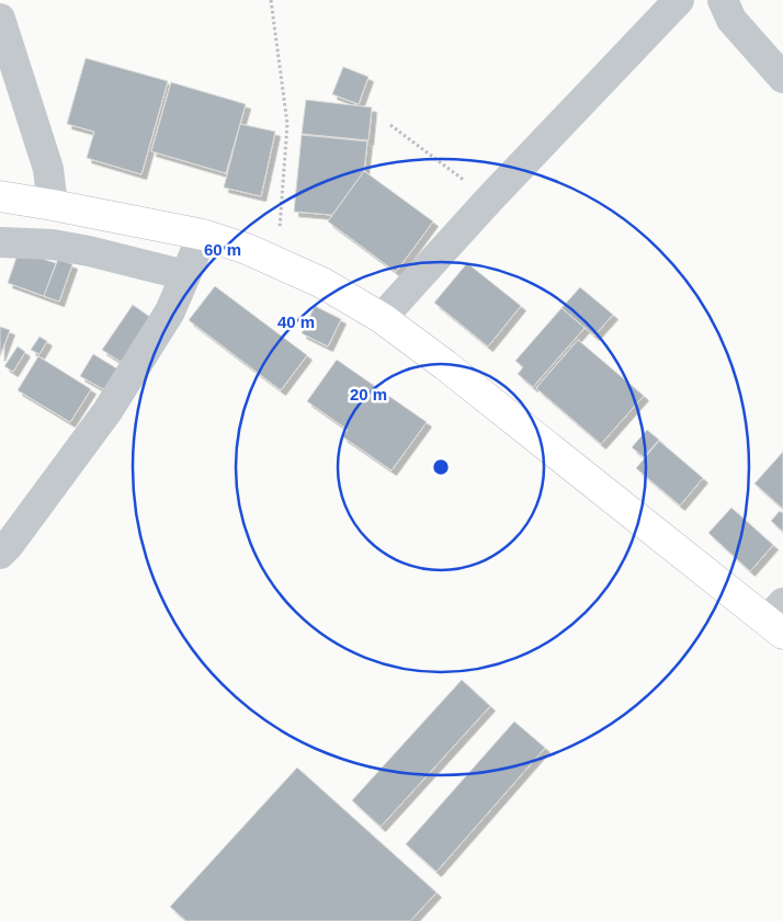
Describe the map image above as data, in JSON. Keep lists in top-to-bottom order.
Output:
{
  "rings": ["60 m", "40 m", "20 m"]
}
